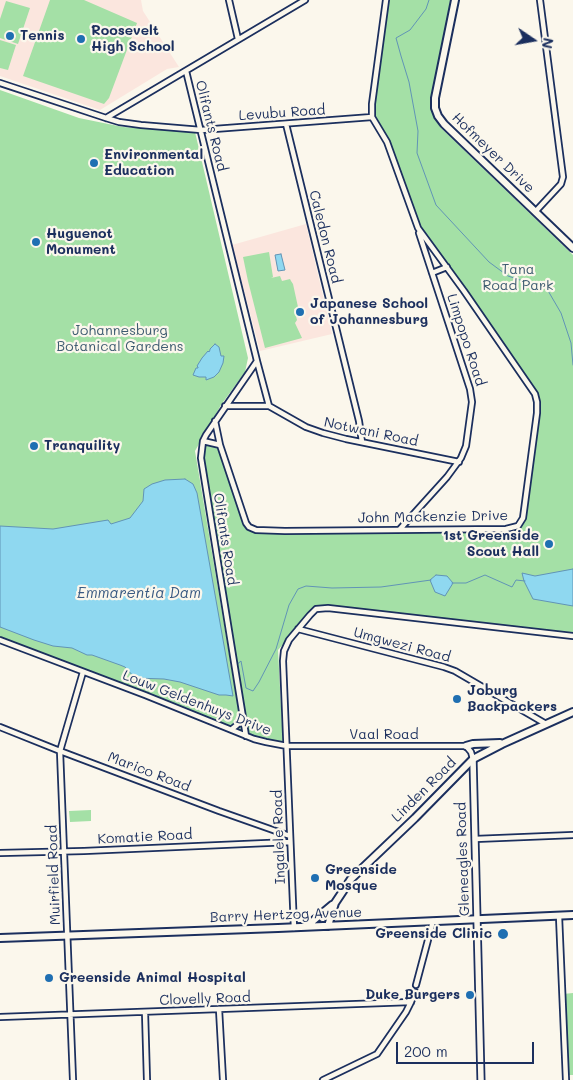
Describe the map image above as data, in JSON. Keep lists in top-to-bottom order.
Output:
{
  "streets": {
    "main road": ["Hofmeyer Drive", "Linden Road", "Barry Hertzog Avenue"],
    "street": [
      "Levubu Road",
      "Olifants Road",
      "Caledon Road",
      "Limpopo Road",
      "Notwani Road",
      "John Mackenzie Drive",
      "Umgwezi Road",
      "Louw Geldenhuys Drive",
      "Vaal Road",
      "Marico Road",
      "Komatie Road",
      "Ingalele Road",
      "Gleneagles Road",
      "Muirfield Road",
      "Clovelly Road"
    ]
  },
  "crossings": [
    ["Levubu Road", "Olifants Road"],
    ["Levubu Road", "Caledon Road"],
    ["Levubu Road", "John Mackenzie Drive"],
    ["Olifants Road", "Notwani Road"],
    ["Olifants Road", "John Mackenzie Drive"],
    ["Olifants Road", "Louw Geldenhuys Drive"],
    ["Caledon Road", "Notwani Road"],
    ["Limpopo Road", "Notwani Road"],
    ["Limpopo Road", "John Mackenzie Drive"],
    ["Umgwezi Road", "Louw Geldenhuys Drive"],
    ["Umgwezi Road", "Linden Road"],
    ["Louw Geldenhuys Drive", "Vaal Road"],
    ["Louw Geldenhuys Drive", "Ingalele Road"],
    ["Louw Geldenhuys Drive", "Muirfield Road"],
    ["Vaal Road", "Ingalele Road"],
    ["Marico Road", "Komatie Road"],
    ["Marico Road", "Ingalele Road"],
    ["Marico Road", "Muirfield Road"],
    ["Linden Road", "Gleneagles Road"],
    ["Linden Road", "Barry Hertzog Avenue"],
    ["Komatie Road", "Ingalele Road"],
    ["Komatie Road", "Muirfield Road"],
    ["Ingalele Road", "Barry Hertzog Avenue"],
    ["Gleneagles Road", "Barry Hertzog Avenue"],
    ["Muirfield Road", "Barry Hertzog Avenue"],
    ["Muirfield Road", "Clovelly Road"]
  ],
  "water": ["Emmarentia Dam"],
  "parks": ["Tana Road Park", "Johannesburg Botanical Gardens"],
  "places": [
    "Tennis",
    "Roosevelt High School",
    "Environmental Education",
    "Huguenot Monument",
    "Japanese School of Johannesburg",
    "Tranquility",
    "1st Greenside Scout Hall",
    "Joburg Backpackers",
    "Greenside Mosque",
    "Greenside Clinic",
    "Greenside Animal Hospital",
    "Duke Burgers"
  ],
  "scale_bar": "200 m",
  "north": "right"
}
